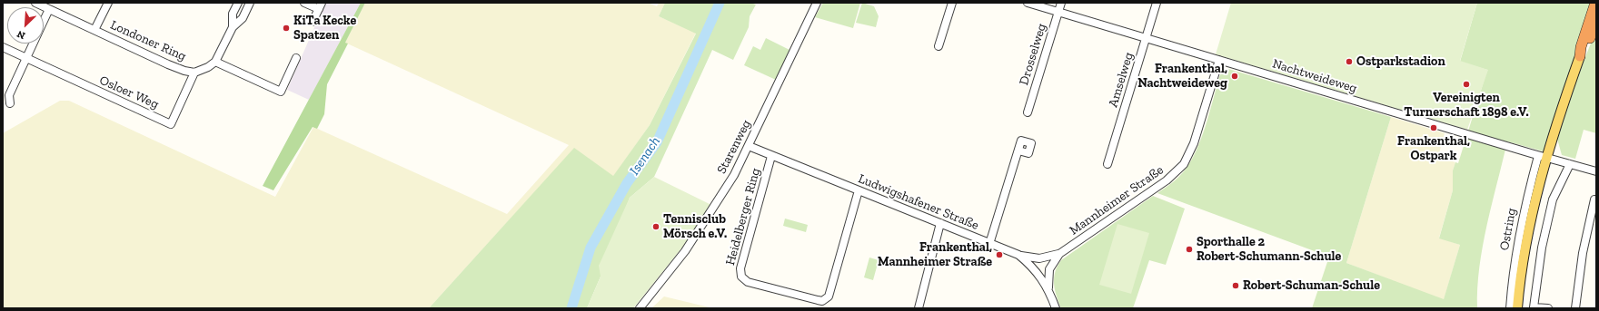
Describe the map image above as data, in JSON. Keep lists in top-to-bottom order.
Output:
{
  "streets": {
    "main road": ["Ostring"],
    "street": [
      "Londoner Ring",
      "Drosselweg",
      "Nachtweideweg",
      "Amselweg",
      "Osloer Weg",
      "Starenweg",
      "Mannheimer Straße",
      "Ludwigshafener Straße",
      "Heidelberger Ring"
    ]
  },
  "crossings": [
    ["Londoner Ring", "Osloer Weg"],
    ["Drosselweg", "Nachtweideweg"],
    ["Nachtweideweg", "Amselweg"],
    ["Nachtweideweg", "Mannheimer Straße"],
    ["Nachtweideweg", "Ostring"],
    ["Starenweg", "Ludwigshafener Straße"],
    ["Mannheimer Straße", "Ludwigshafener Straße"],
    ["Ludwigshafener Straße", "Heidelberger Ring"]
  ],
  "water": ["Isenach"],
  "places": [
    "KiTa Kecke Spatzen",
    "Ostparkstadion",
    "Frankenthal, Nachtweideweg",
    "Vereinigten Turnerschaft 1898 e.V.",
    "Frankenthal, Ostpark",
    "Tennisclub Mörsch e.V.",
    "Sporthalle 2 Robert-Schumann-Schule",
    "Frankenthal, Mannheimer Straße",
    "Robert-Schuman-Schule"
  ],
  "north": "bottom left"
}
